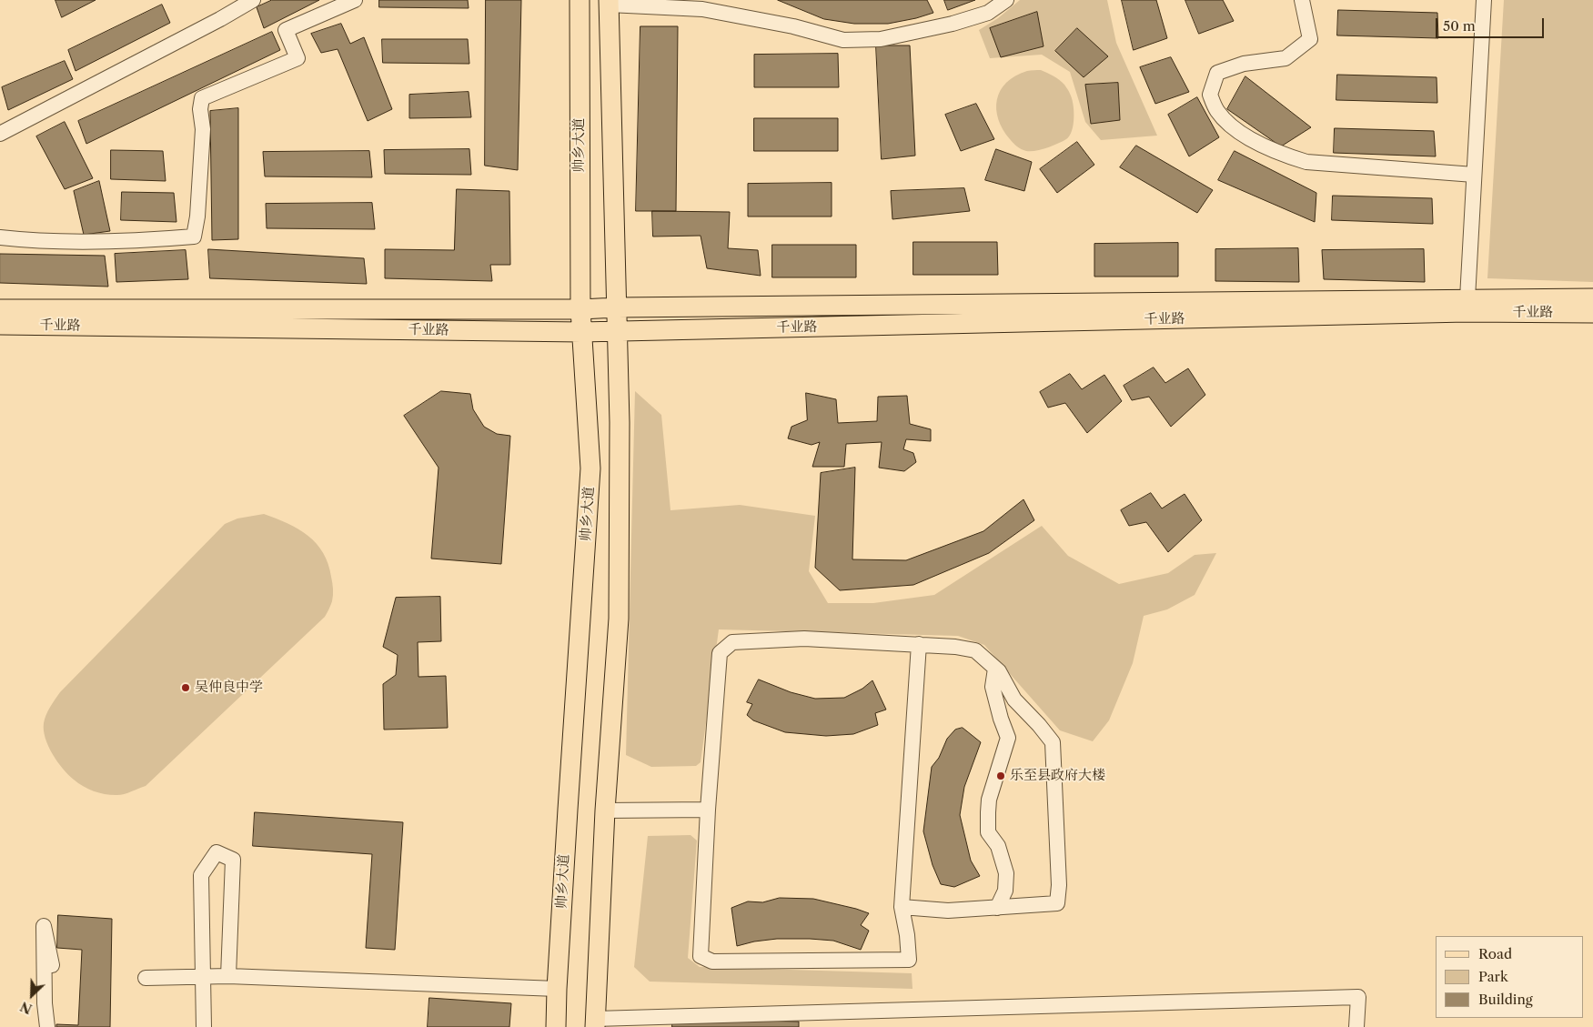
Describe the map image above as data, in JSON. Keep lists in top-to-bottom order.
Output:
{
  "streets": {
    "main road": ["帅乡大道", "千业路"]
  },
  "crossings": [
    ["帅乡大道", "千业路"]
  ],
  "places": ["吴仲良中学", "乐至县政府大楼"],
  "legend": ["Road", "Park", "Building"],
  "scale_bar": "50 m",
  "north": "bottom left"
}
